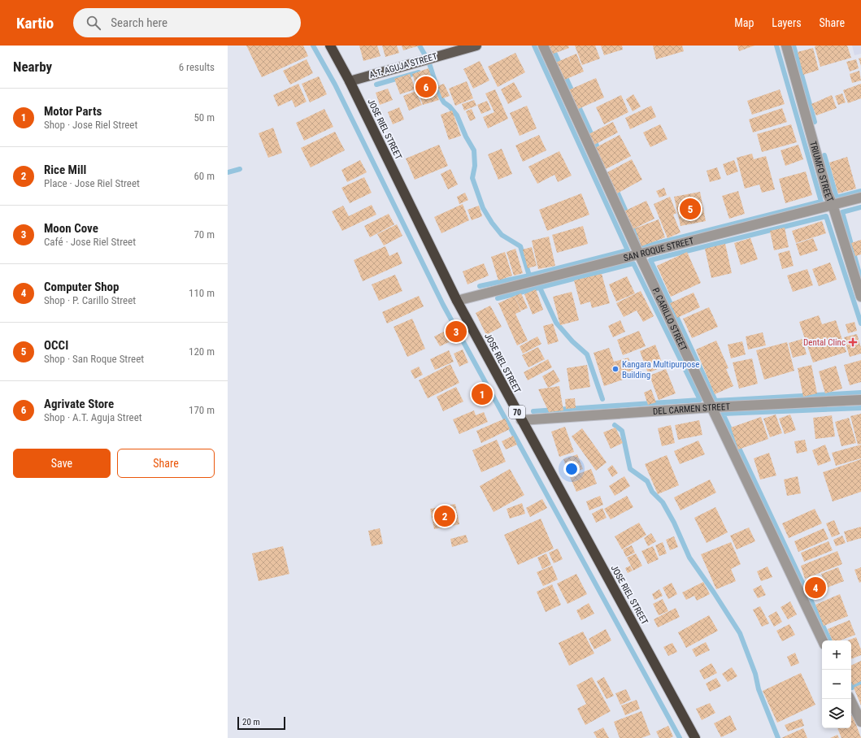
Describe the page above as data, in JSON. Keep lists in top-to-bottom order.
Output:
{
  "streets": {
    "highway": ["JOSE RIEL STREET", "70"],
    "main road": ["A.T. AGUJA STREET"],
    "street": [
      "TRIUMFO STREET",
      "SAN ROQUE STREET",
      "P. CARILLO STREET",
      "DEL CARMEN STREET"
    ]
  },
  "crossings": [
    ["A.T. AGUJA STREET", "JOSE RIEL STREET"],
    ["JOSE RIEL STREET", "SAN ROQUE STREET"],
    ["JOSE RIEL STREET", "DEL CARMEN STREET"],
    ["TRIUMFO STREET", "SAN ROQUE STREET"],
    ["SAN ROQUE STREET", "P. CARILLO STREET"],
    ["P. CARILLO STREET", "DEL CARMEN STREET"]
  ],
  "places": {
    "health": ["Dental Clinc"],
    "other": ["Kangara Multipurpose Building"]
  },
  "scale_bar": "20 m",
  "page": {
    "header": "Kartio",
    "search": "Search here",
    "nav": ["Map", "Layers", "Share"],
    "heading": ["Nearby", "6 results"],
    "pins": [
      "6",
      "5",
      "3",
      "1",
      "2",
      "4"
    ],
    "list": [
      {
        "mark": "1",
        "name": "Motor Parts",
        "note": "Shop · Jose Riel Street",
        "value": "50 m"
      },
      {
        "mark": "2",
        "name": "Rice Mill",
        "note": "Place · Jose Riel Street",
        "value": "60 m"
      },
      {
        "mark": "3",
        "name": "Moon Cove",
        "note": "Café · Jose Riel Street",
        "value": "70 m"
      },
      {
        "mark": "4",
        "name": "Computer Shop",
        "note": "Shop · P. Carillo Street",
        "value": "110 m"
      },
      {
        "mark": "5",
        "name": "OCCI",
        "note": "Shop · San Roque Street",
        "value": "120 m"
      },
      {
        "mark": "6",
        "name": "Agrivate Store",
        "note": "Shop · A.T. Aguja Street",
        "value": "170 m"
      }
    ],
    "buttons": ["Save", "Share"],
    "map_buttons": ["+", "−"],
    "scale": "20 m"
  }
}
